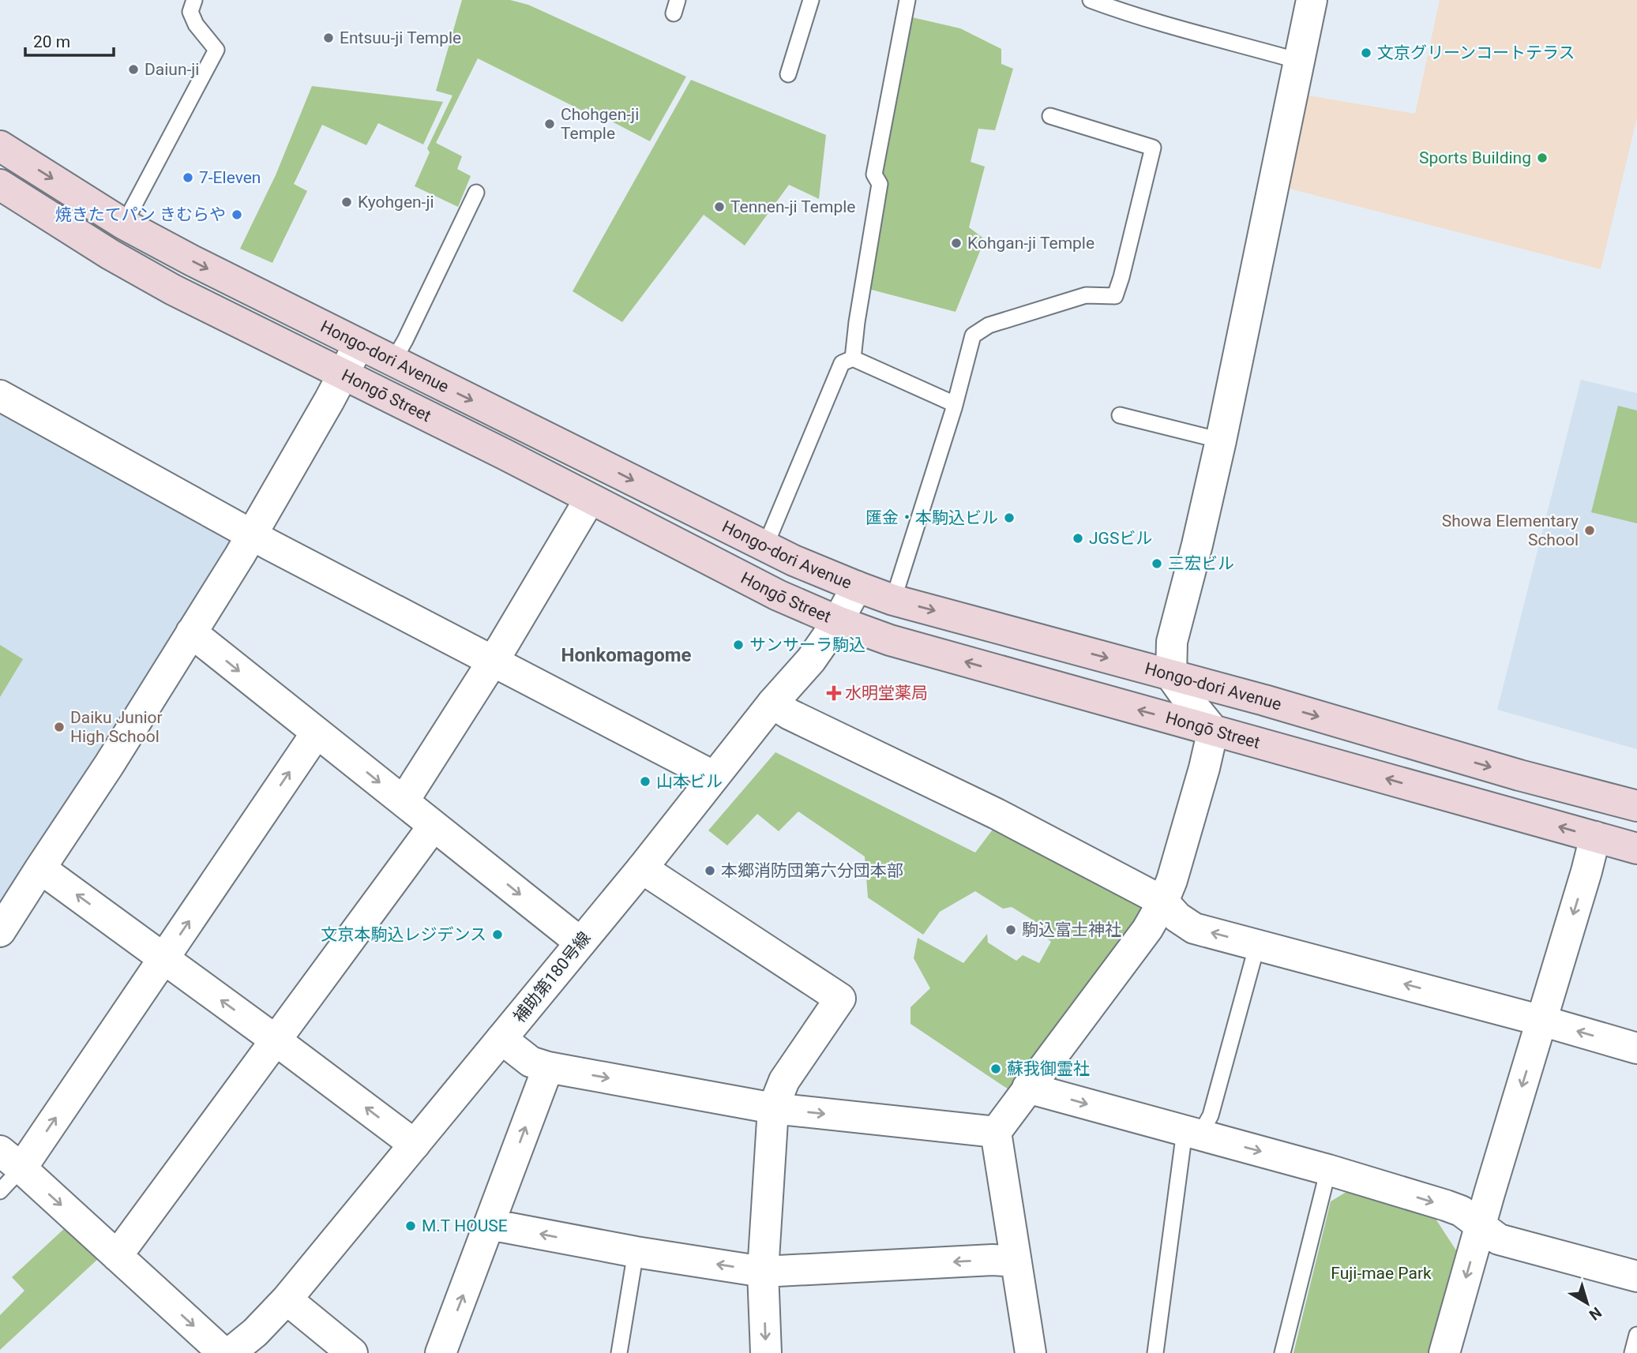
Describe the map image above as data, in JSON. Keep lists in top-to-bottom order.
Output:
{
  "streets": {
    "main road": ["Hongo-dori Avenue", "Hongō Street"],
    "street": ["補助第180号線"]
  },
  "crossings": [
    ["Hongo-dori Avenue", "補助第180号線"],
    ["Hongō Street", "補助第180号線"]
  ],
  "one_way": ["Hongo-dori Avenue", "Hongō Street"],
  "districts": ["Honkomagome"],
  "parks": ["Fuji-mae Park"],
  "places": {
    "other": [
      "Entsuu-ji Temple",
      "文京グリーンコートテラス",
      "Daiun-ji",
      "Chohgen-ji Temple",
      "Sports Building",
      "7-Eleven",
      "Kyohgen-ji",
      "Tennen-ji Temple",
      "焼きたてパン きむらや",
      "Kohgan-ji Temple",
      "匯金・本駒込ビル",
      "Showa Elementary School",
      "JGSビル",
      "三宏ビル",
      "サンサーラ駒込",
      "Daiku Junior High School",
      "山本ビル",
      "本郷消防団第六分団本部",
      "駒込富士神社",
      "文京本駒込レジデンス",
      "蘇我御霊社",
      "M.T HOUSE"
    ],
    "health": ["水明堂薬局"]
  },
  "scale_bar": "20 m",
  "north": "bottom right"
}
